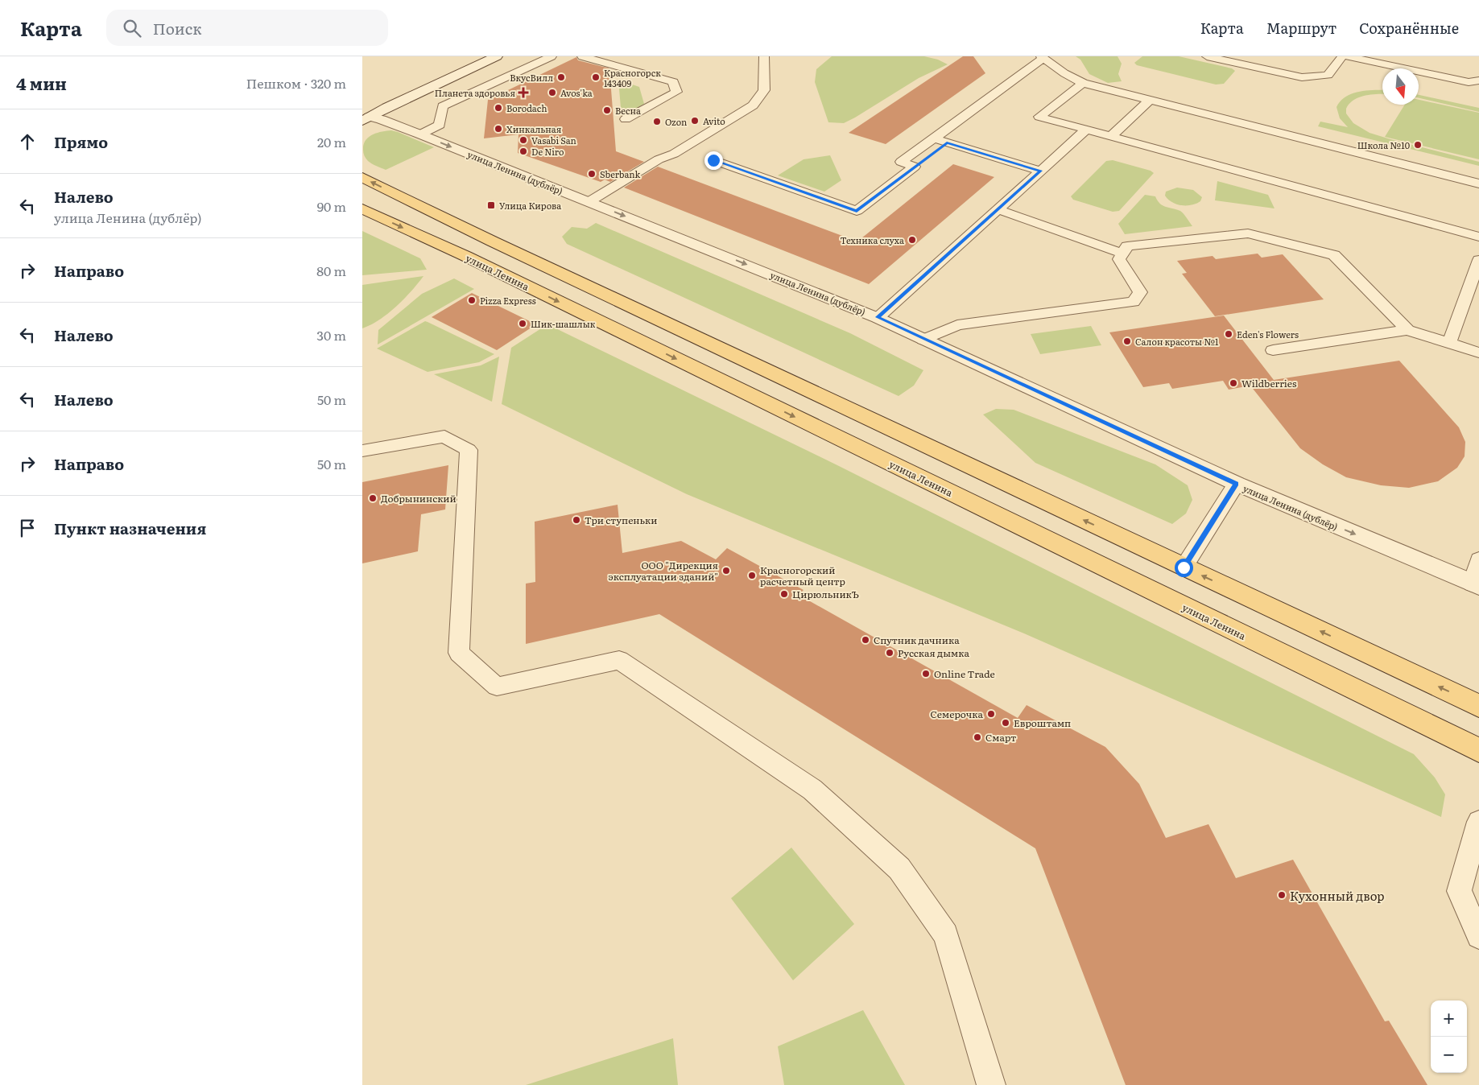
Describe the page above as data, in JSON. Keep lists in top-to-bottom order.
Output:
{
  "streets": {
    "main road": ["улица Ленина"],
    "street": ["улица Ленина (дублёр)"]
  },
  "one_way": ["улица Ленина (дублёр)"],
  "places": {
    "other": [
      "ВкусВилл",
      "Красногорск 143409",
      "Avos'ka",
      "Borodach",
      "Весна",
      "Avito",
      "Ozon",
      "Хинкальная",
      "Vasabi San",
      "Школа №10",
      "De Niro",
      "Sberbank",
      "Техника слуха",
      "Pizza Express",
      "Шик-шашлык",
      "Eden's Flowers",
      "Салон красоты №1",
      "Wildberries",
      "Добрынинский",
      "Три ступеньки",
      "ООО \"Дирекция эксплуатации зданий\"",
      "Красногорский расчетный центр",
      "ЦирюльникЪ",
      "Спутник дачника",
      "Русская дымка",
      "Online Trade",
      "Семерочка",
      "Евроштамп",
      "Смарт",
      "Кухонный двор"
    ],
    "health": ["Планета здоровья"],
    "transit": ["Улица Кирова"]
  },
  "north": "bottom",
  "page": {
    "header": "Карта",
    "search": "Поиск",
    "nav": ["Карта", "Маршрут", "Сохранённые"],
    "heading": ["4 мин", "Пешком · 320 m"],
    "list": [
      ["Прямо", "20 m"],
      ["Налево", "улица Ленина (дублёр)", "90 m"],
      ["Направо", "80 m"],
      ["Налево", "30 m"],
      ["Налево", "50 m"],
      ["Направо", "50 m"],
      "Пункт назначения"
    ],
    "map_buttons": ["+", "−"]
  }
}
